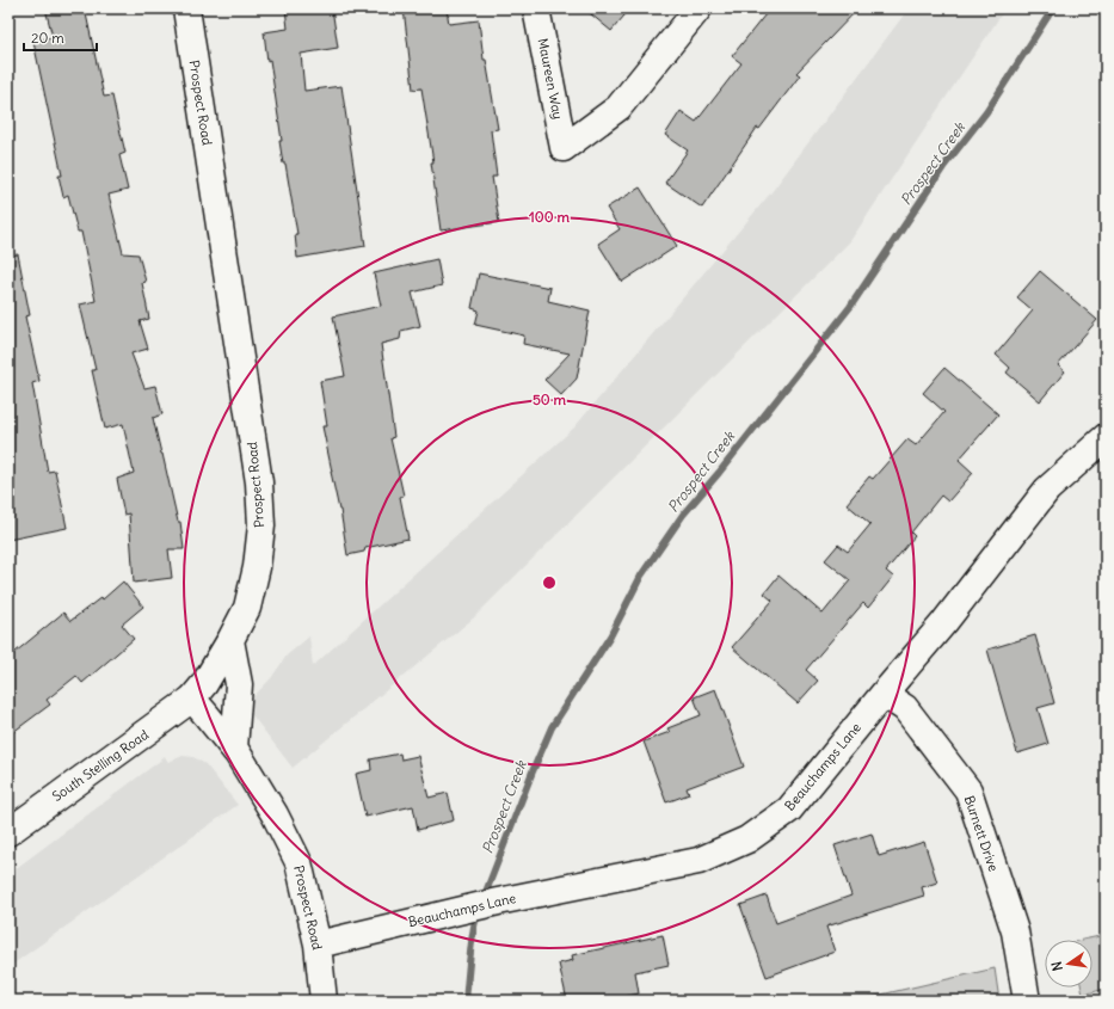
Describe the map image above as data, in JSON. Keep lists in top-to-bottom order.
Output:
{
  "streets": {
    "street": [
      "Maureen Way",
      "Prospect Road",
      "South Stelling Road",
      "Beauchamps Lane",
      "Burnett Drive"
    ]
  },
  "crossings": [
    ["Prospect Road", "South Stelling Road"],
    ["Prospect Road", "Beauchamps Lane"],
    ["Beauchamps Lane", "Burnett Drive"]
  ],
  "water": ["Prospect Creek"],
  "scale_bar": "20 m",
  "north": "left",
  "rings": ["100 m", "50 m"]
}
